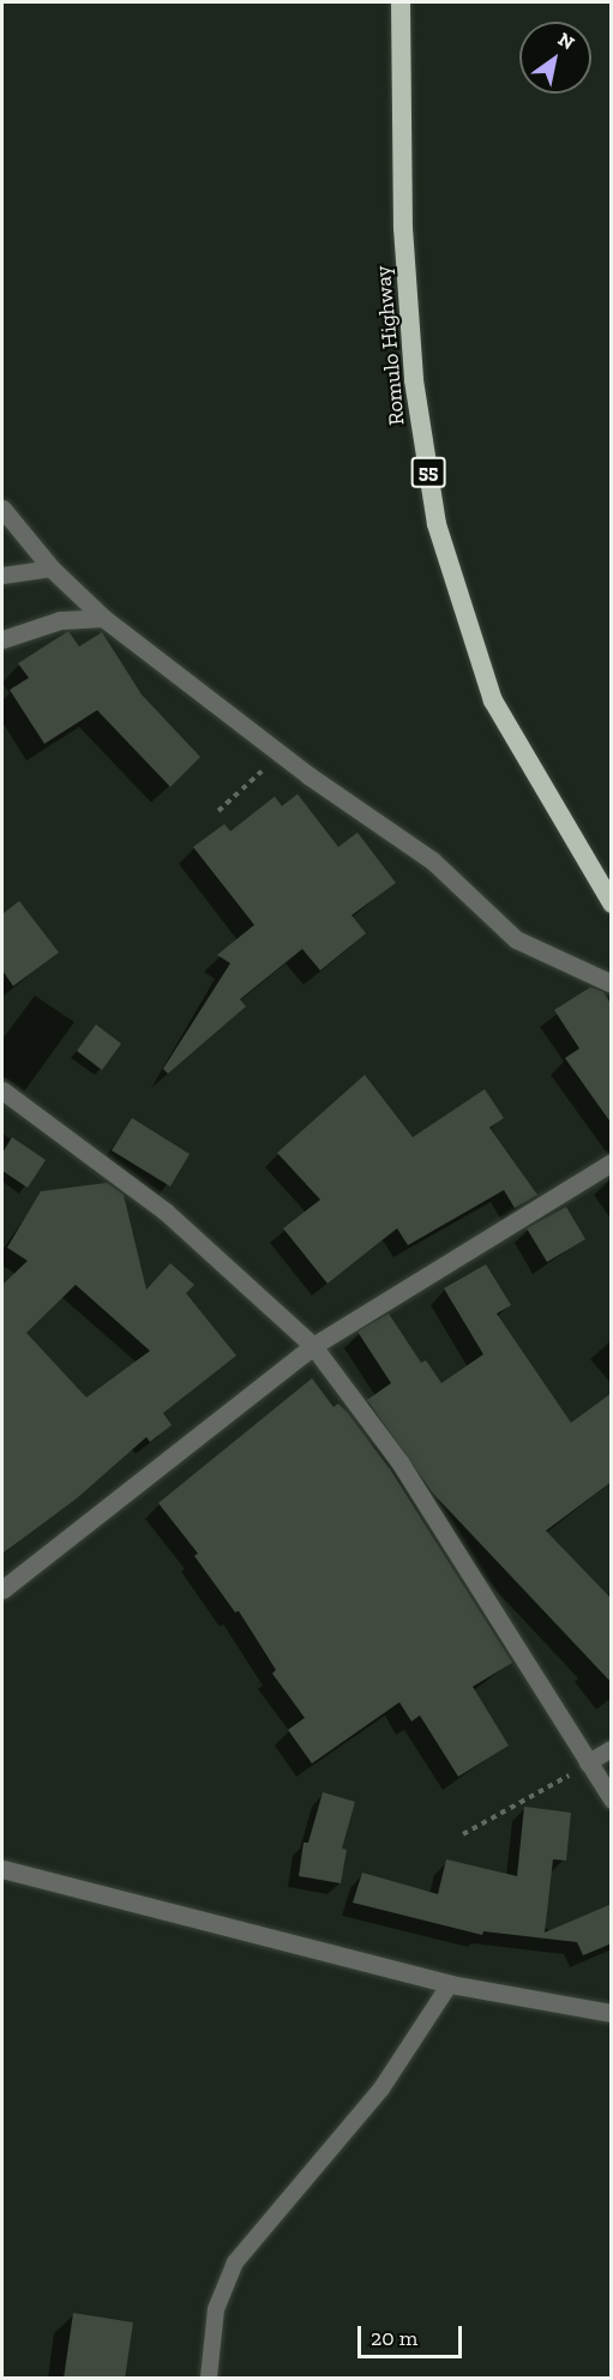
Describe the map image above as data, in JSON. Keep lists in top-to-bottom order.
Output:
{
  "streets": {
    "highway": ["Romulo Highway", "55"]
  },
  "scale_bar": "20 m",
  "north": "top right"
}
